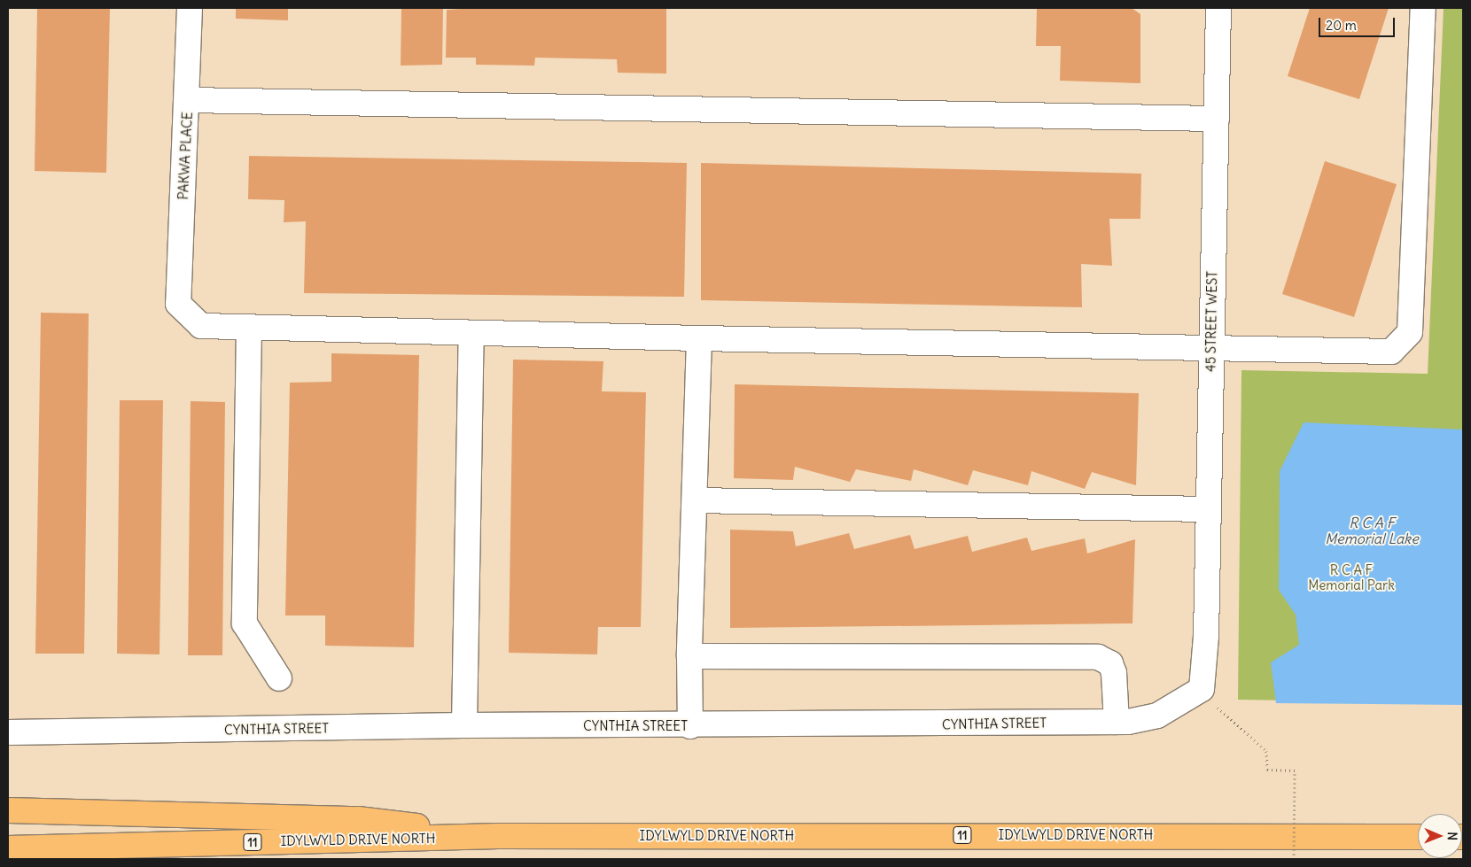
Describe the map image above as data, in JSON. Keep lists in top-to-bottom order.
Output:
{
  "streets": {
    "highway": ["11", "IDYLWYLD DRIVE NORTH"],
    "street": ["PAKWA PLACE", "45 STREET WEST", "CYNTHIA STREET"]
  },
  "crossings": [
    ["45 STREET WEST", "CYNTHIA STREET"]
  ],
  "water": ["R C A F Memorial Lake"],
  "parks": ["R C A F Memorial Park"],
  "scale_bar": "20 m",
  "north": "right"
}
